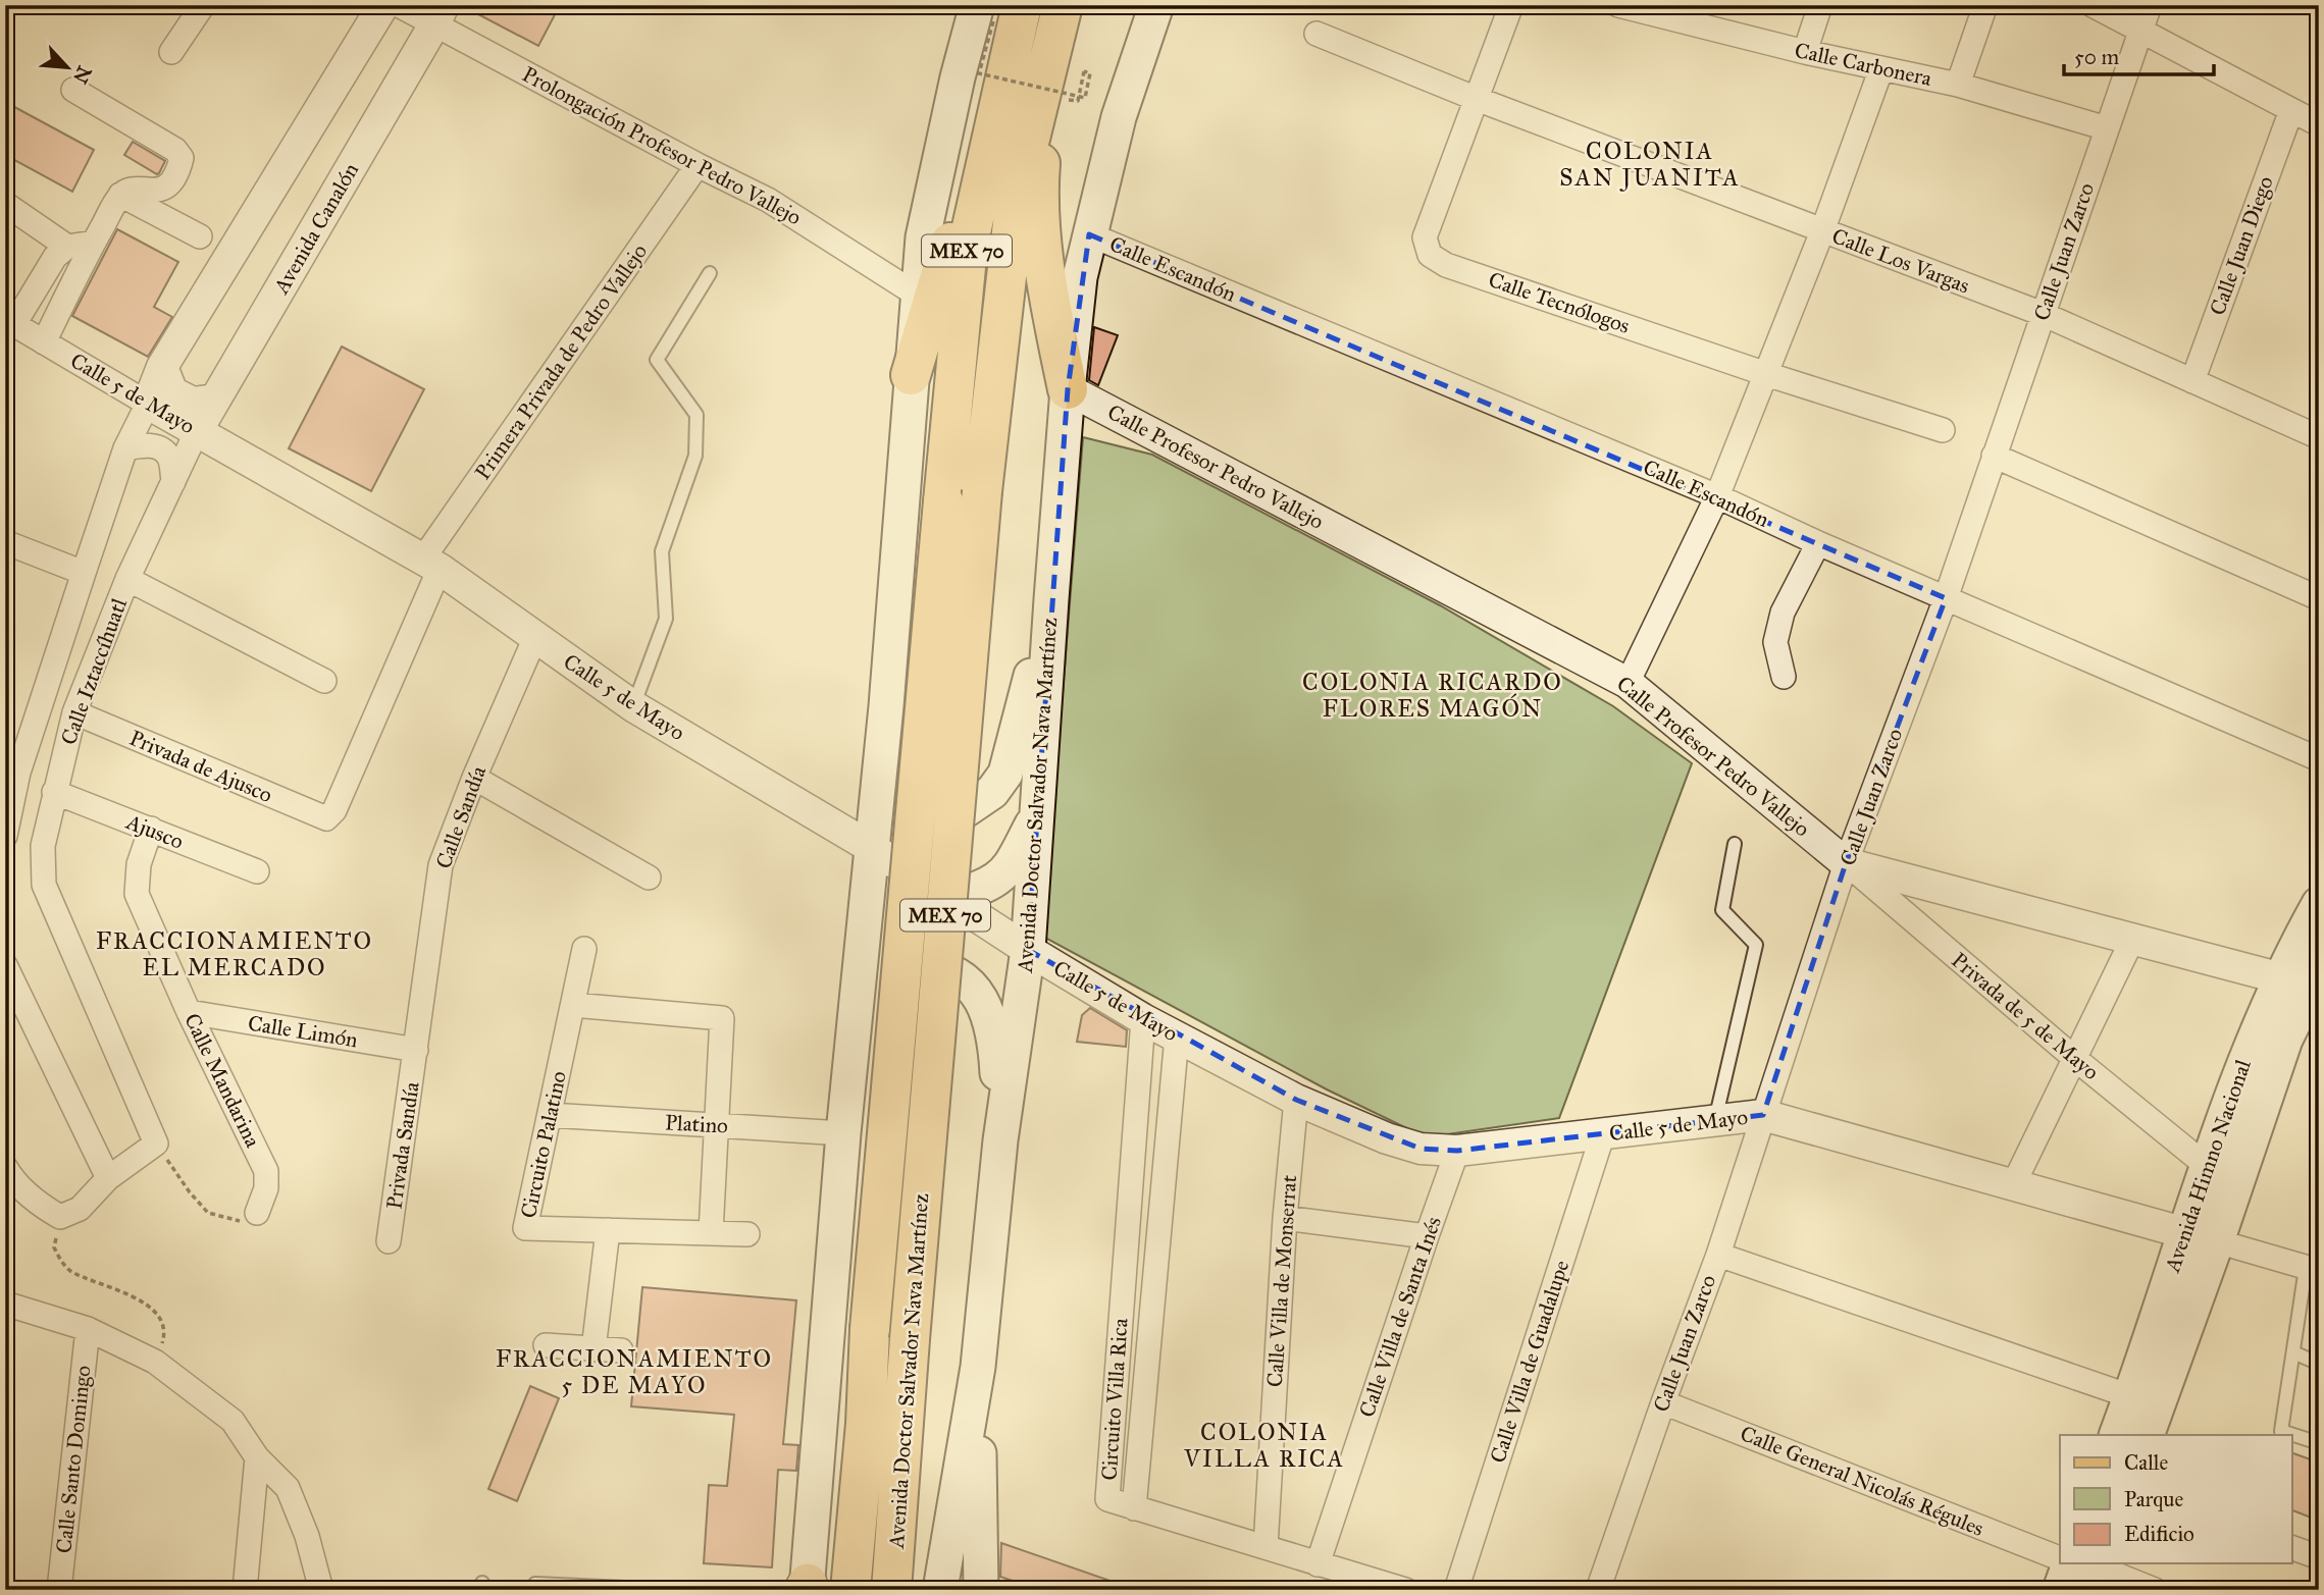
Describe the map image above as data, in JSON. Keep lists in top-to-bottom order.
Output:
{
  "streets": {
    "highway": ["MEX 70", "Avenida Doctor Salvador Nava Martínez"],
    "main road": ["Avenida Himno Nacional"],
    "street": [
      "Calle Carbonera",
      "Prolongación Profesor Pedro Vallejo",
      "Avenida Canalón",
      "Calle Juan Diego",
      "Calle Juan Zarco",
      "Calle Los Vargas",
      "Calle Escandón",
      "Calle Tecnólogos",
      "Primera Privada de Pedro Vallejo",
      "Calle 5 de Mayo",
      "Calle Profesor Pedro Vallejo",
      "Calle Iztaccíhuatl",
      "Privada de Ajusco",
      "Calle Sandía",
      "Ajusco",
      "Privada de 5 de Mayo",
      "Calle Limón",
      "Calle Mandarina",
      "Platino",
      "Circuito Palatino",
      "Privada Sandía",
      "Calle Villa de Monserrat",
      "Calle Villa de Santa Inés",
      "Calle Villa de Guadalupe",
      "Circuito Villa Rica",
      "Calle Santo Domingo",
      "Calle General Nicolás Régules"
    ]
  },
  "crossings": [
    ["Calle Carbonera", "Calle Juan Zarco"],
    ["Prolongación Profesor Pedro Vallejo", "Avenida Canalón"],
    ["Prolongación Profesor Pedro Vallejo", "Primera Privada de Pedro Vallejo"],
    ["Avenida Canalón", "Calle 5 de Mayo"],
    ["Avenida Canalón", "Calle Iztaccíhuatl"],
    ["Calle Juan Diego", "Calle Los Vargas"],
    ["Calle Juan Zarco", "Calle Los Vargas"],
    ["Calle Juan Zarco", "Calle Escandón"],
    ["Calle Juan Zarco", "Calle 5 de Mayo"],
    ["Calle Juan Zarco", "Calle Profesor Pedro Vallejo"],
    ["Calle Juan Zarco", "Privada de 5 de Mayo"],
    ["Calle Juan Zarco", "Calle General Nicolás Régules"],
    ["Calle Los Vargas", "Calle Tecnólogos"],
    ["Calle Escandón", "Avenida Doctor Salvador Nava Martínez"],
    ["Primera Privada de Pedro Vallejo", "Calle 5 de Mayo"],
    ["Primera Privada de Pedro Vallejo", "Privada de Ajusco"],
    ["Calle 5 de Mayo", "Calle Iztaccíhuatl"],
    ["Calle 5 de Mayo", "Avenida Doctor Salvador Nava Martínez"],
    ["Calle 5 de Mayo", "Calle Sandía"],
    ["Calle 5 de Mayo", "Avenida Himno Nacional"],
    ["Calle 5 de Mayo", "Calle Villa de Monserrat"],
    ["Calle 5 de Mayo", "Calle Villa de Santa Inés"],
    ["Calle 5 de Mayo", "Calle Villa de Guadalupe"],
    ["Calle 5 de Mayo", "Circuito Villa Rica"],
    ["Calle Profesor Pedro Vallejo", "Avenida Doctor Salvador Nava Martínez"],
    ["Calle Profesor Pedro Vallejo", "Privada de 5 de Mayo"],
    ["Calle Profesor Pedro Vallejo", "Avenida Himno Nacional"],
    ["Calle Iztaccíhuatl", "Privada de Ajusco"],
    ["Calle Iztaccíhuatl", "Ajusco"],
    ["Calle Sandía", "Calle Limón"],
    ["Calle Sandía", "Privada Sandía"],
    ["Ajusco", "Calle Mandarina"],
    ["Privada de 5 de Mayo", "Avenida Himno Nacional"],
    ["Calle Limón", "Calle Mandarina"],
    ["Calle Limón", "Privada Sandía"],
    ["Platino", "Circuito Palatino"],
    ["Calle Villa de Monserrat", "Circuito Villa Rica"],
    ["Calle Villa de Santa Inés", "Circuito Villa Rica"]
  ],
  "districts": [
    "COLONIA SAN JUANITA",
    "COLONIA RICARDO FLORES MAGÓN",
    "FRACCIONAMIENTO EL MERCADO",
    "FRACCIONAMIENTO 5 DE MAYO",
    "COLONIA VILLA RICA"
  ],
  "legend": ["Calle", "Parque", "Edificio"],
  "scale_bar": "50 m",
  "north": "bottom right"
}
